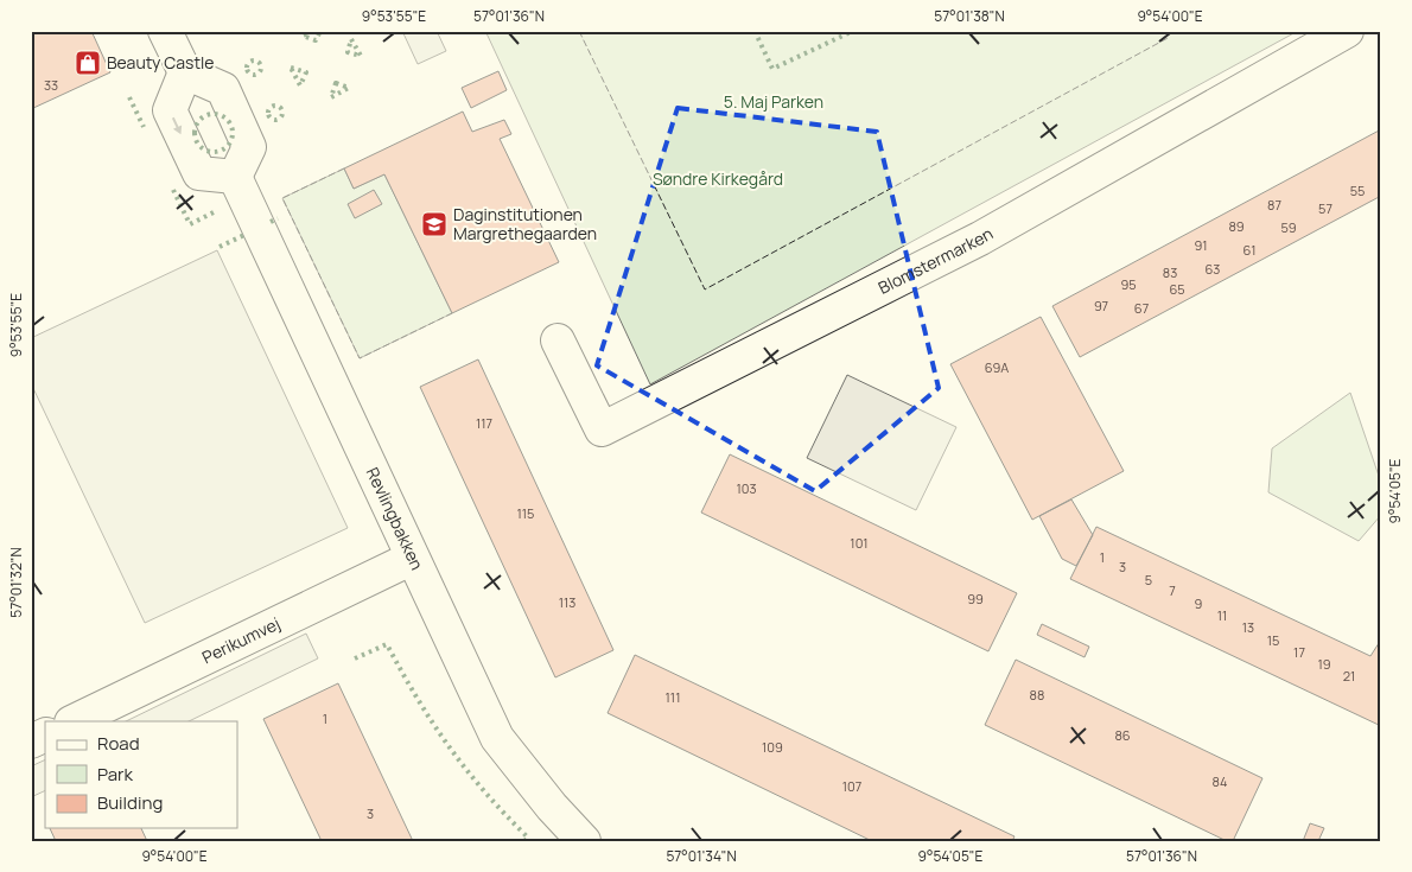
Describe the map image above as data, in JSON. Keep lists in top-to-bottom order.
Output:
{
  "streets": {
    "street": ["Blomstermarken", "Revlingbakken", "Perikumvej"]
  },
  "crossings": [
    ["Revlingbakken", "Perikumvej"]
  ],
  "parks": ["5. Maj Parken", "Søndre Kirkegård"],
  "places": {
    "shop": ["Beauty Castle"],
    "school or university": ["Daginstitutionen Margrethegaarden"]
  },
  "house_numbers": [
    "33",
    "55",
    "87",
    "57",
    "89",
    "59",
    "91",
    "61",
    "63",
    "83",
    "95",
    "65",
    "97",
    "67",
    "69A",
    "117",
    "103",
    "115",
    "101",
    "1",
    "3",
    "5",
    "7",
    "99",
    "113",
    "9",
    "11",
    "13",
    "15",
    "17",
    "19",
    "21",
    "88",
    "111",
    "1",
    "86",
    "109",
    "84",
    "107",
    "3"
  ],
  "legend": ["Road", "Park", "Building"],
  "coordinates": [
    "9°53'55\"E",
    "57°01'36\"N",
    "57°01'38\"N",
    "9°54'00\"E",
    "9°54'05\"E",
    "57°01'32\"N",
    "57°01'34\"N"
  ]
}
